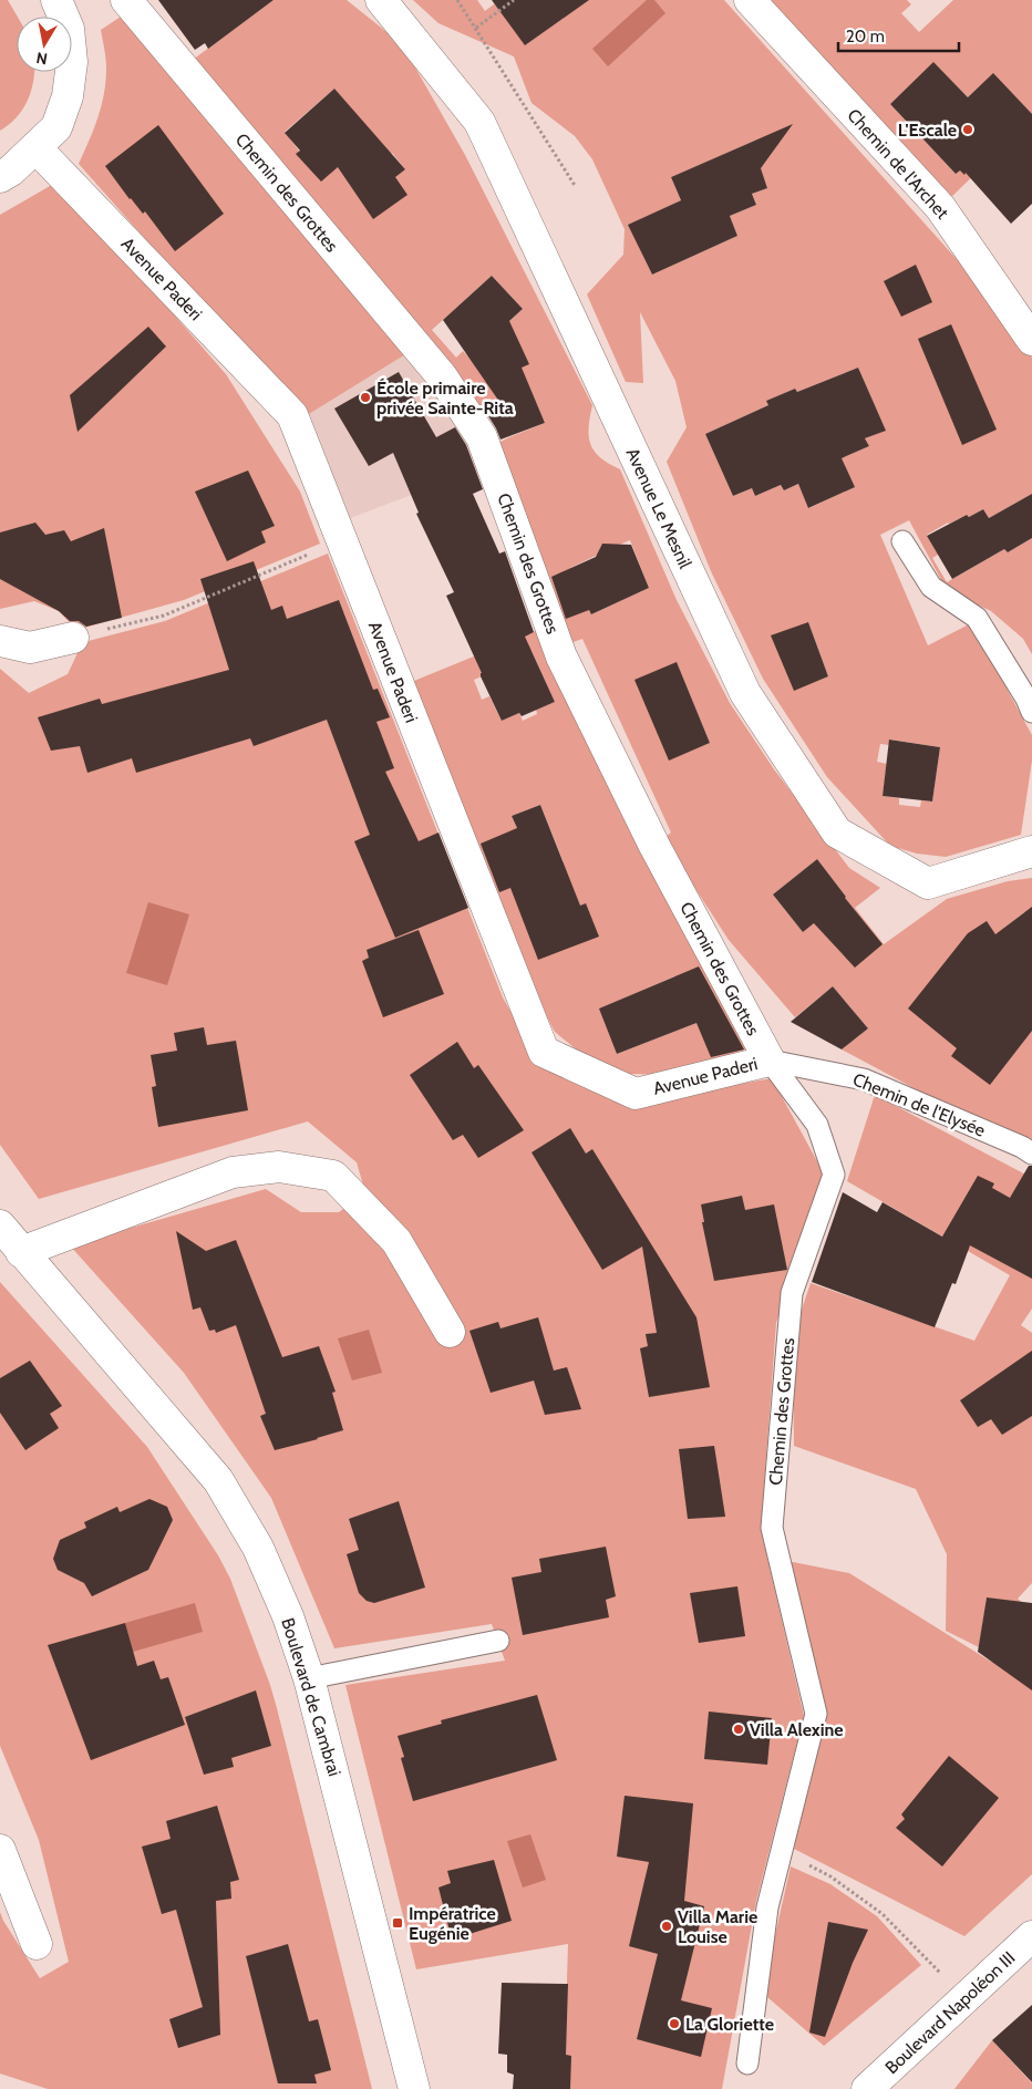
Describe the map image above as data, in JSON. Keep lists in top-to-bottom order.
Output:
{
  "streets": {
    "street": [
      "Chemin de l'Archet",
      "Chemin des Grottes",
      "Avenue Paderi",
      "Avenue Le Mesnil",
      "Boulevard de Cambrai",
      "Boulevard Napoléon III"
    ],
    "lane": ["Chemin de l'Elysée"]
  },
  "crossings": [
    ["Chemin des Grottes", "Avenue Paderi"],
    ["Chemin des Grottes", "Chemin de l'Elysée"],
    ["Avenue Paderi", "Chemin de l'Elysée"]
  ],
  "places": {
    "other": [
      "L'Escale",
      "École primaire privée Sainte-Rita",
      "Villa Alexine",
      "Villa Marie Louise",
      "La Gloriette"
    ],
    "transit": ["Impératrice Eugénie"]
  },
  "scale_bar": "20 m",
  "north": "bottom"
}
